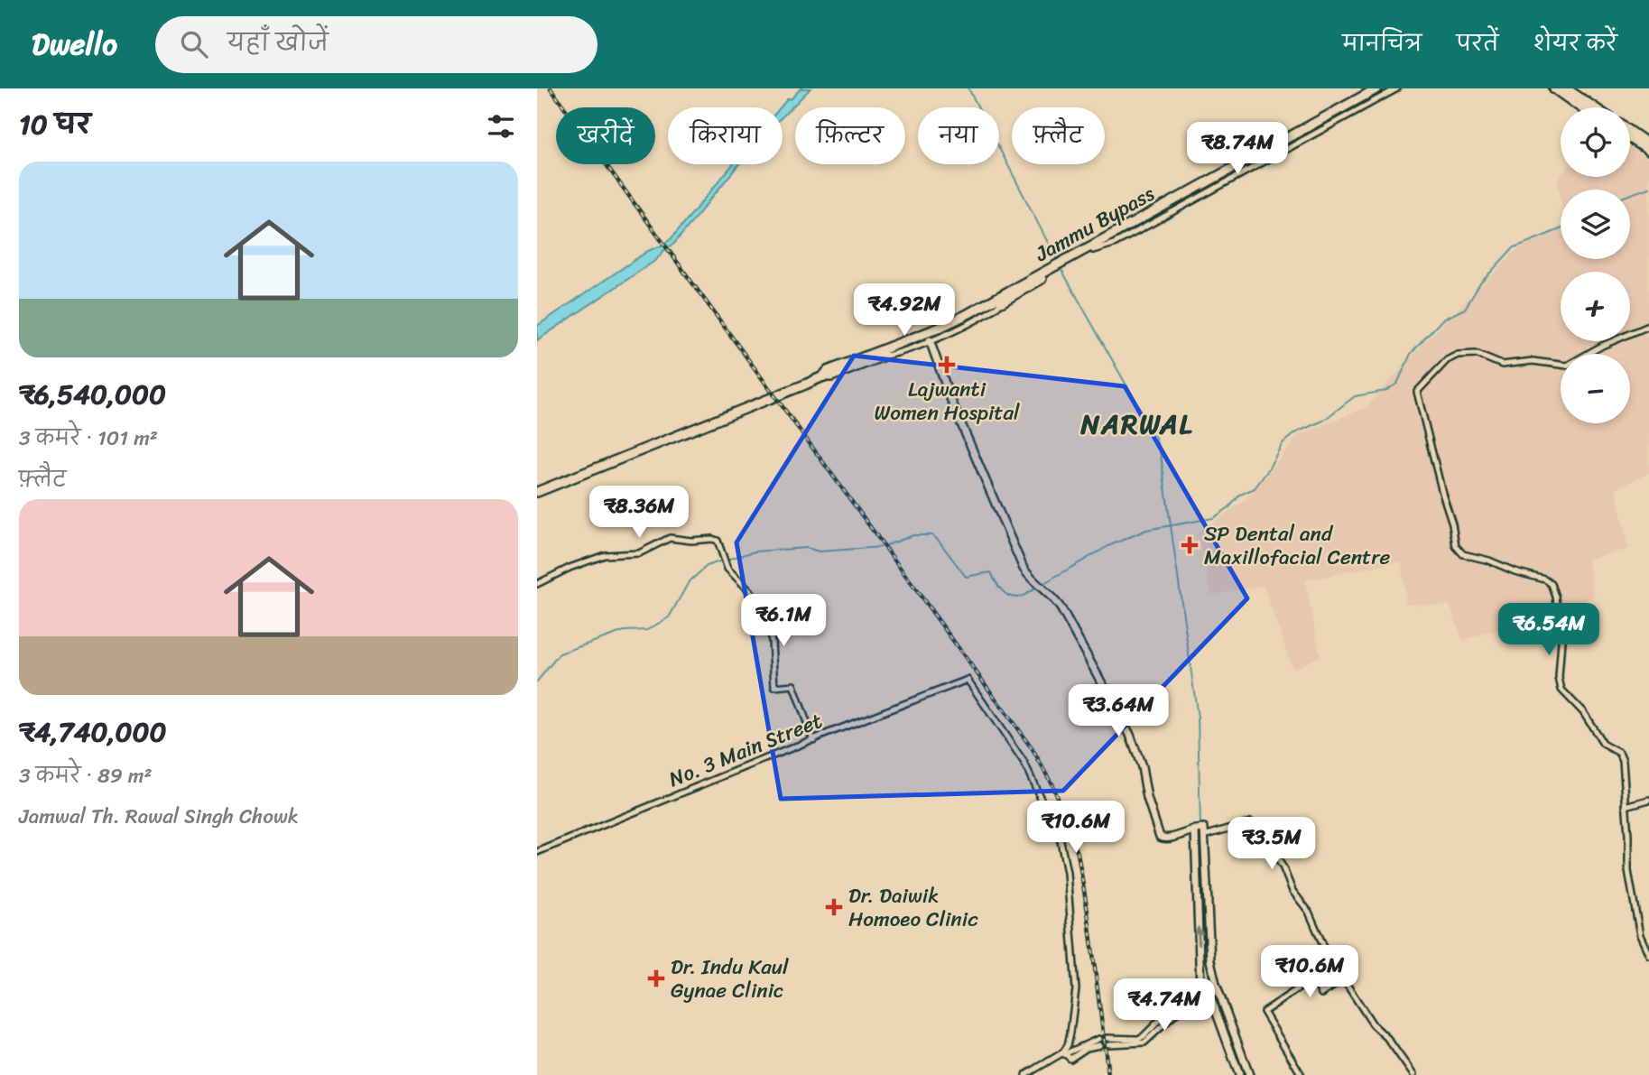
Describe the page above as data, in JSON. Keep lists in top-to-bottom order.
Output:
{
  "streets": {
    "highway": ["Jammu Bypass"],
    "street": ["No. 3 Main Street"]
  },
  "districts": ["NARWAL"],
  "places": {
    "health": [
      "Lajwanti Women Hospital",
      "SP Dental and Maxillofacial Centre",
      "Dr. Daiwik Homoeo Clinic",
      "Dr. Indu Kaul Gynae Clinic"
    ]
  },
  "page": {
    "header": "Dwello",
    "search": "यहाँ खोजें",
    "nav": ["मानचित्र", "परतें", "शेयर करें"],
    "heading": "10 घर",
    "map_buttons": ["+", "−"],
    "chip": [
      "खरीदें",
      "किराया",
      "फ़िल्टर",
      "नया",
      "फ़्लैट"
    ],
    "price": [
      "₹8.74M",
      "₹4.92M",
      "₹8.36M",
      "₹6.1M",
      "₹6.54M",
      "₹3.64M",
      "₹10.6M",
      "₹3.5M",
      "₹10.6M",
      "₹4.74M"
    ],
    "list": [
      {
        "name": "₹6,540,000",
        "note": "3 कमरे · 101 m² · फ़्लैट"
      },
      {
        "name": "₹4,740,000",
        "note": "3 कमरे · 89 m² · Jamwal Th. Rawal Singh Chowk"
      }
    ]
  }
}
